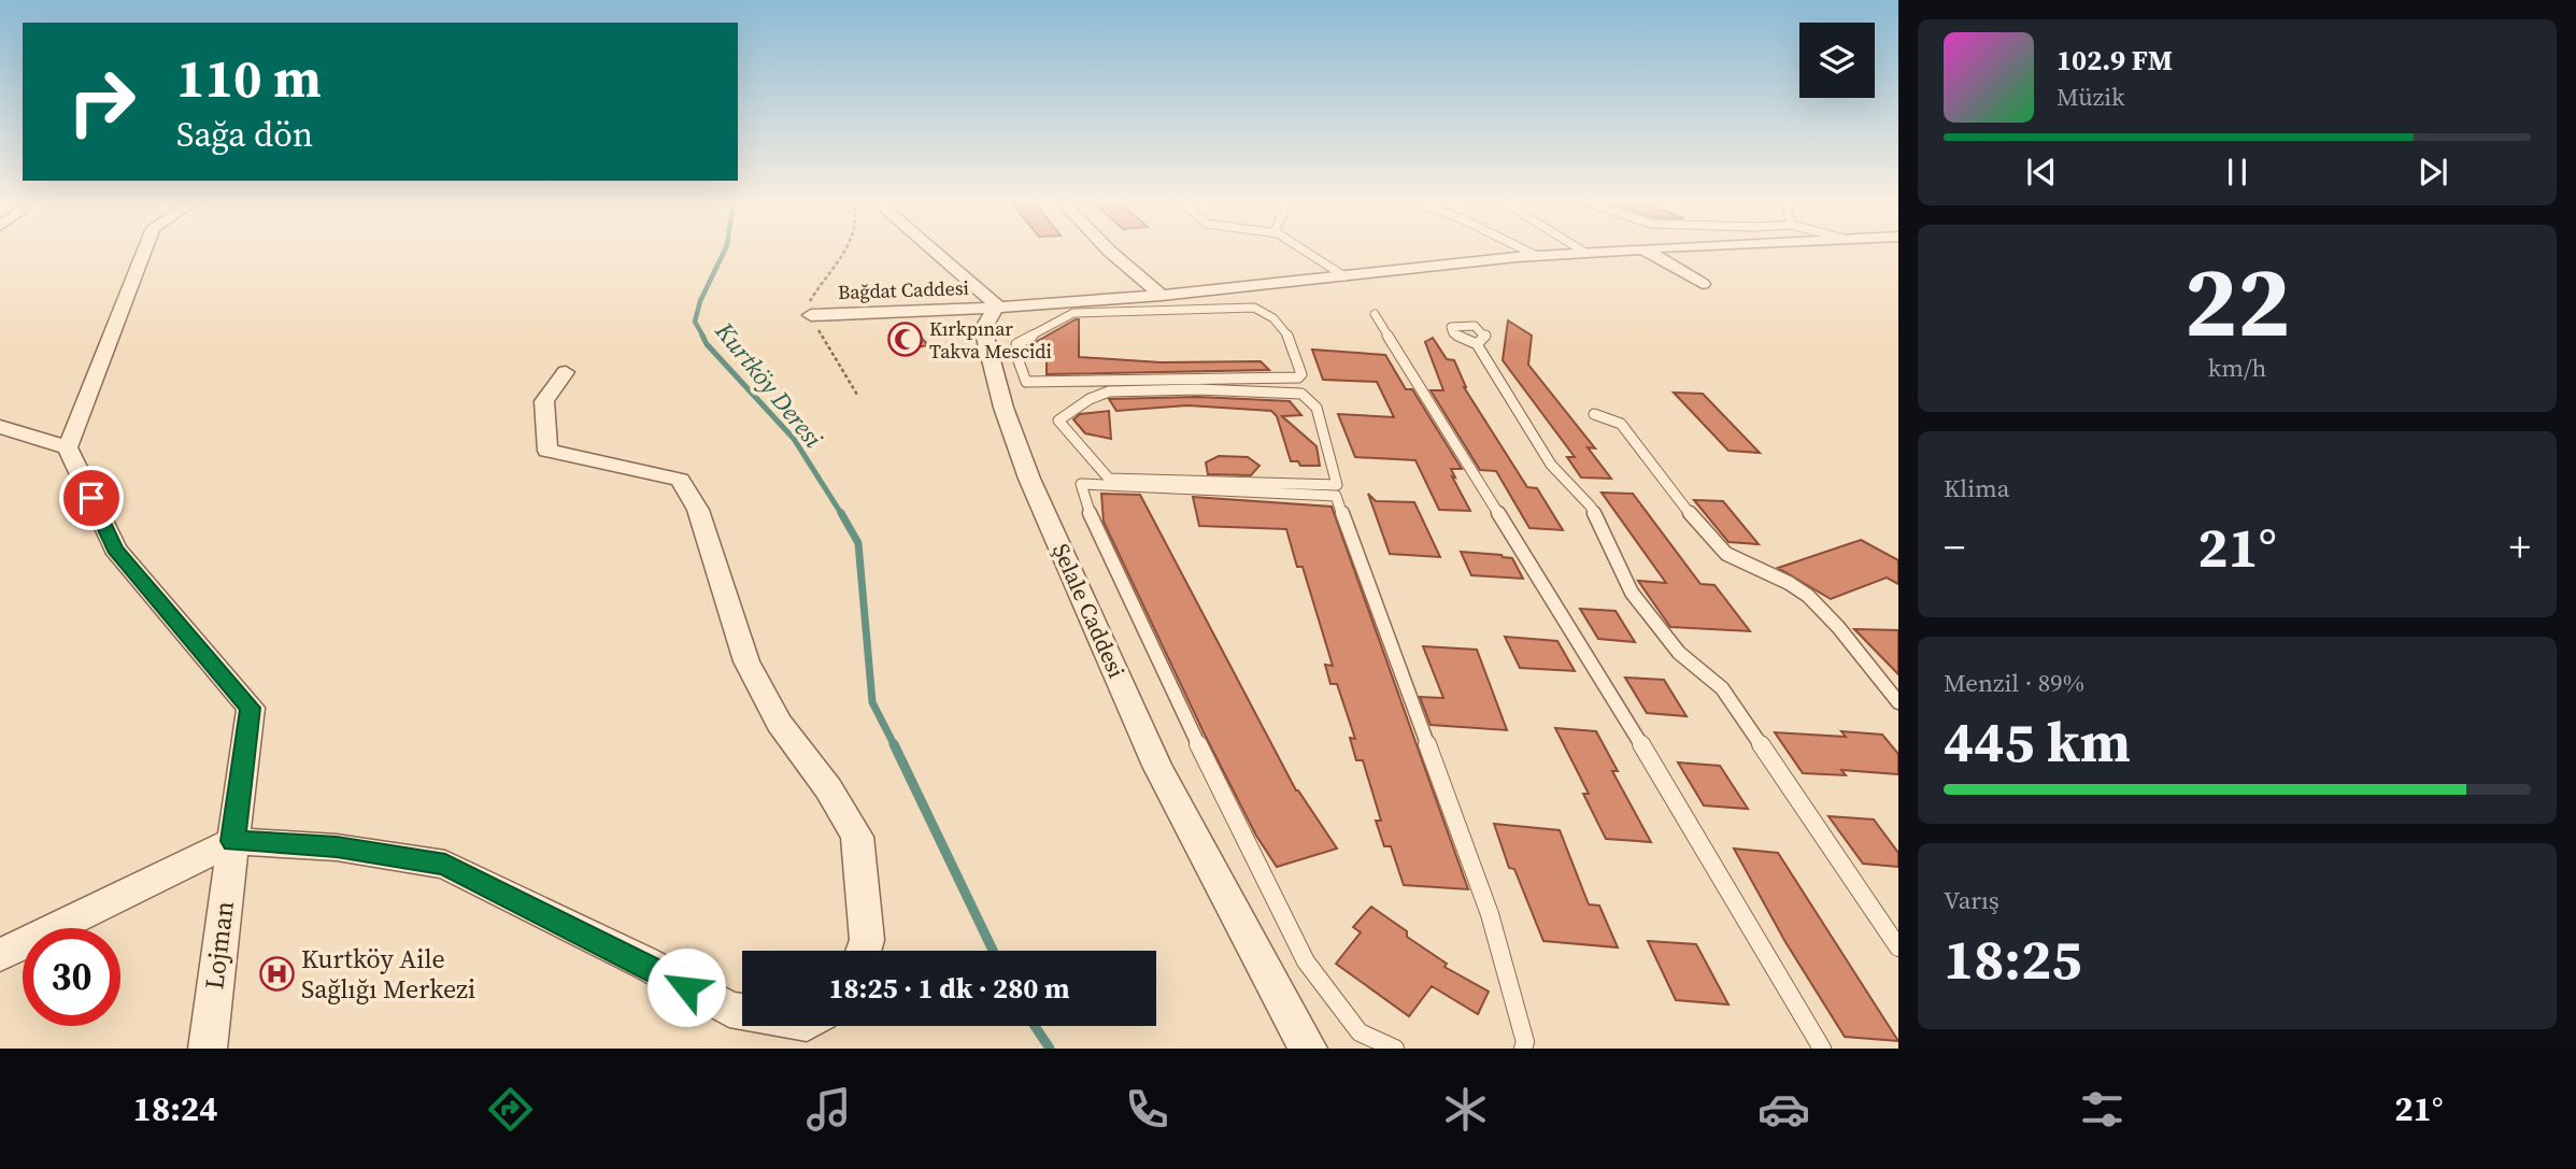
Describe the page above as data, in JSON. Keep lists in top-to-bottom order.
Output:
{
  "streets": {
    "street": ["Bağdat Caddesi", "Şelale Caddesi", "Lojman"]
  },
  "crossings": [
    ["Bağdat Caddesi", "Şelale Caddesi"]
  ],
  "water": ["Kurtköy Deresi"],
  "places": {
    "mosque": ["Kırkpınar Takva Mescidi"],
    "hospital": ["Kurtköy Aile Sağlığı Merkezi"]
  },
  "page": {
    "turn": ["110 m", "Sağa dön"],
    "song": ["102.9 FM", "Müzik"],
    "tile": [
      ["22", "km/h"],
      "Klima",
      ["Menzil · 89%", "445 km"],
      ["Varış", "18:25"]
    ],
    "heat": ["−", "21°", "+"],
    "limit": "30",
    "trip": "18:25 · 1 dk · 280 m",
    "tabs": ["18:24", "21°"]
  }
}
